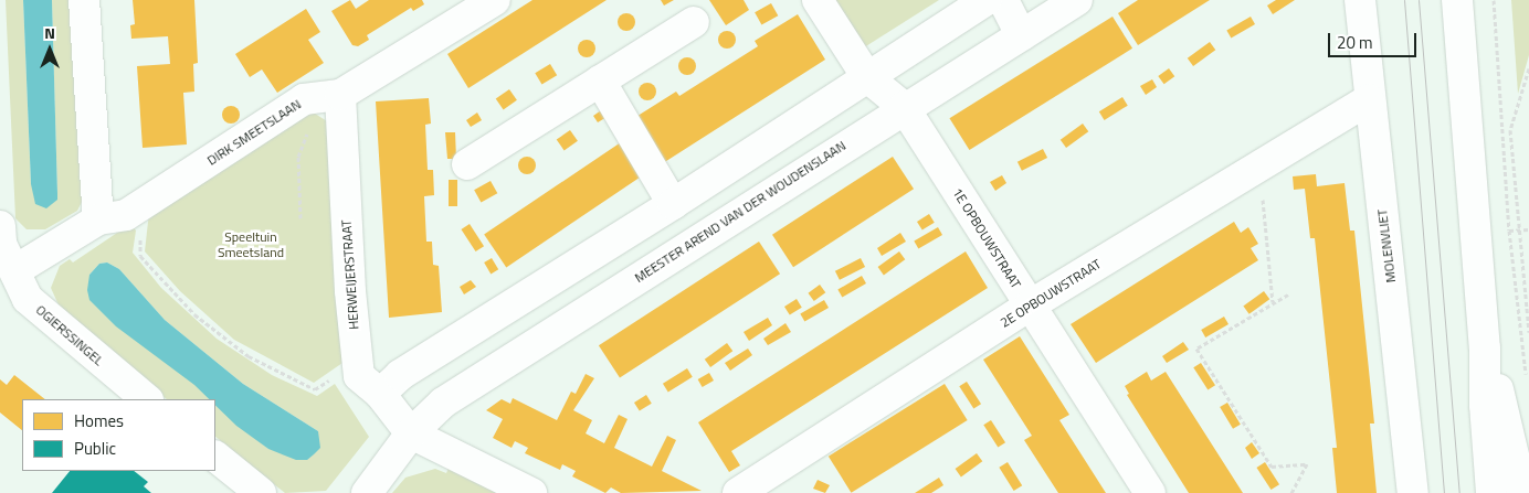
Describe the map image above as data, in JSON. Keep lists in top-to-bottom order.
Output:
{
  "streets": {
    "street": [
      "DIRK SMEETSLAAN",
      "MEESTER AREND VAN DER WOUDENSLAAN",
      "1E OPBOUWSTRAAT",
      "MOLENVLIET",
      "HERWEIJERSTRAAT",
      "2E OPBOUWSTRAAT",
      "OGIERSSINGEL"
    ]
  },
  "crossings": [
    ["DIRK SMEETSLAAN", "HERWEIJERSTRAAT"],
    ["DIRK SMEETSLAAN", "OGIERSSINGEL"],
    ["MEESTER AREND VAN DER WOUDENSLAAN", "1E OPBOUWSTRAAT"],
    ["1E OPBOUWSTRAAT", "2E OPBOUWSTRAAT"],
    ["MOLENVLIET", "2E OPBOUWSTRAAT"]
  ],
  "parks": ["Speeltuin Smeetsland"],
  "legend": ["Homes", "Public"],
  "scale_bar": "20 m",
  "north": "top"
}
